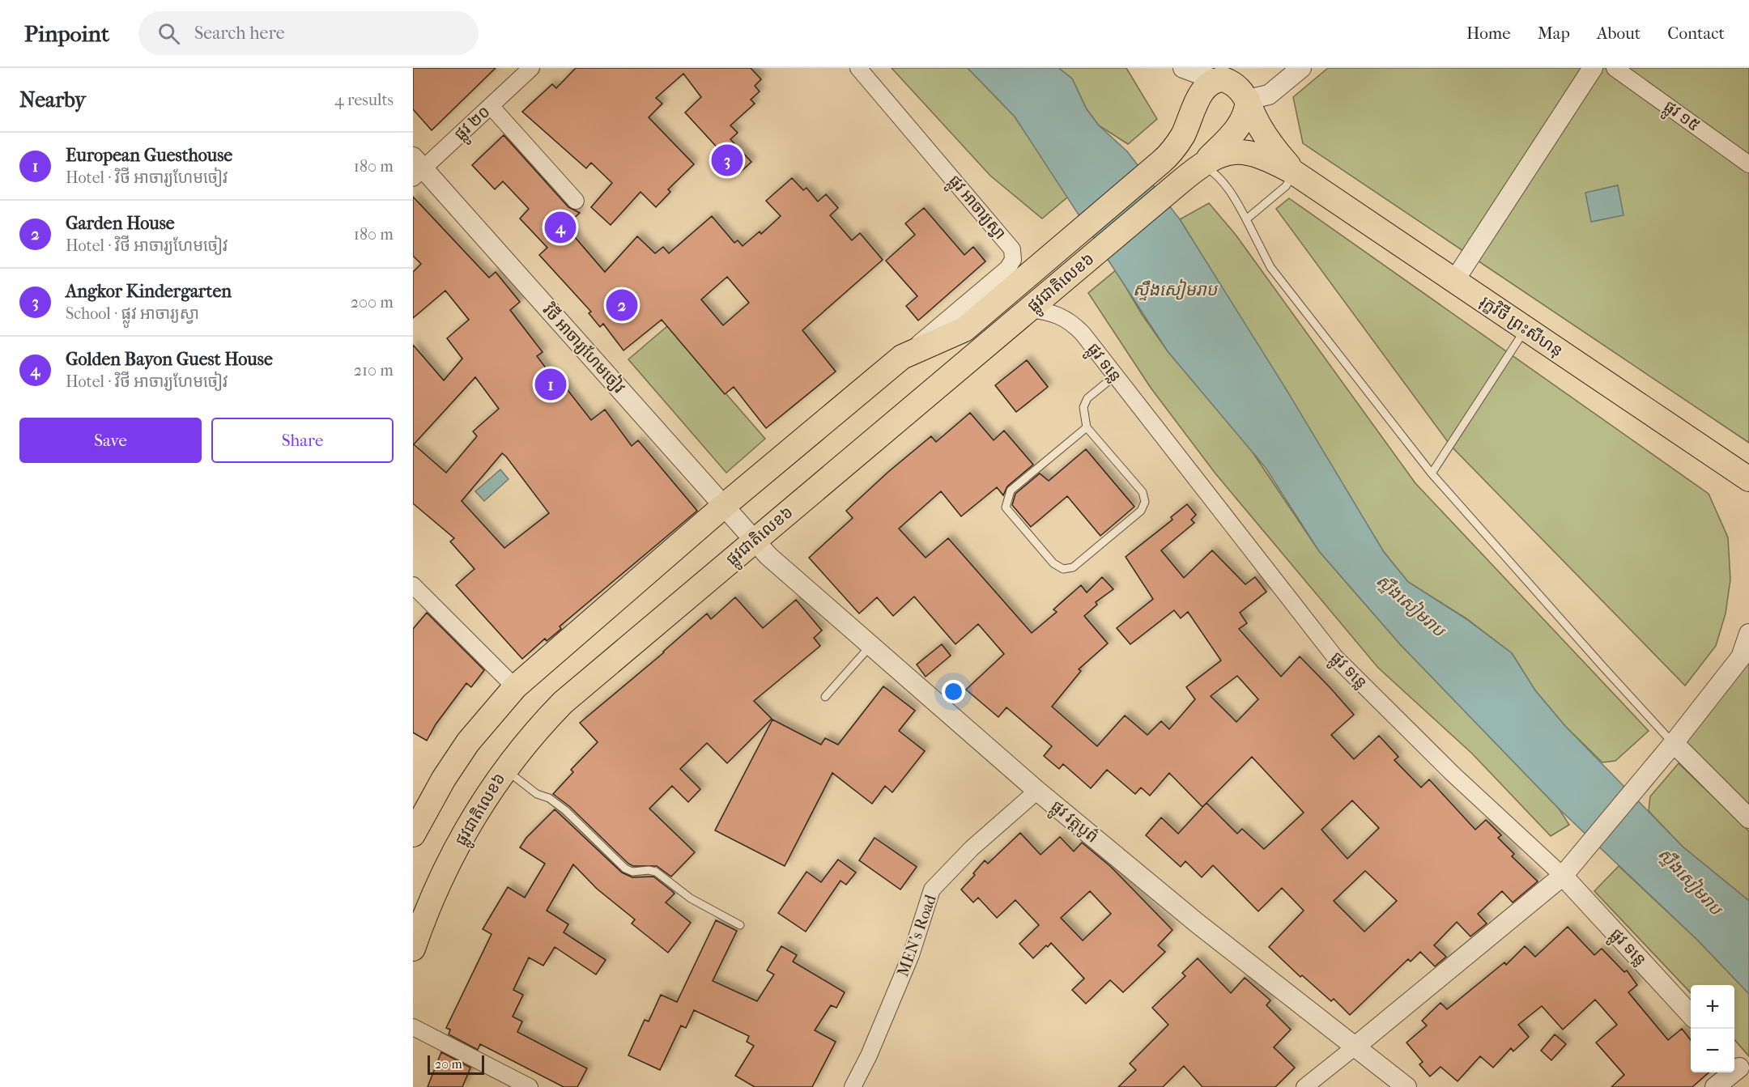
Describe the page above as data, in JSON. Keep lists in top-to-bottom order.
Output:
{
  "streets": {
    "main road": ["ផ្លូវជាតិលេខ៦", "រុក្ខវិថី ព្រះសីហនុ"],
    "street": [
      "ផ្លូវ ១៥",
      "ផ្លូវ ២០",
      "ផ្លូវ អាចារ្យស្វា",
      "វិថី អាចារ្យហែមចៀវ",
      "ផ្លូវ ទន្លេ",
      "ផ្លូវ វត្តបូព៌",
      "MEN's Road"
    ]
  },
  "crossings": [
    ["ផ្លូវ ២០", "វិថី អាចារ្យហែមចៀវ"],
    ["ផ្លូវ អាចារ្យស្វា", "ផ្លូវជាតិលេខ៦"],
    ["ផ្លូវជាតិលេខ៦", "វិថី អាចារ្យហែមចៀវ"],
    ["ផ្លូវជាតិលេខ៦", "ផ្លូវ ទន្លេ"],
    ["ផ្លូវជាតិលេខ៦", "ផ្លូវ វត្តបូព៌"],
    ["វិថី អាចារ្យហែមចៀវ", "ផ្លូវ វត្តបូព៌"],
    ["ផ្លូវ វត្តបូព៌", "MEN's Road"]
  ],
  "water": ["ស្ទឹងសៀមរាប"],
  "scale_bar": "20 m",
  "page": {
    "header": "Pinpoint",
    "search": "Search here",
    "nav": [
      "Home",
      "Map",
      "About",
      "Contact"
    ],
    "heading": ["Nearby", "4 results"],
    "list": [
      {
        "mark": "1",
        "name": "European Guesthouse",
        "note": "Hotel · វិថី អាចារ្យហែមចៀវ",
        "value": "180 m"
      },
      {
        "mark": "2",
        "name": "Garden House",
        "note": "Hotel · វិថី អាចារ្យហែមចៀវ",
        "value": "180 m"
      },
      {
        "mark": "3",
        "name": "Angkor Kindergarten",
        "note": "School · ផ្លូវ អាចារ្យស្វា",
        "value": "200 m"
      },
      {
        "mark": "4",
        "name": "Golden Bayon Guest House",
        "note": "Hotel · វិថី អាចារ្យហែមចៀវ",
        "value": "210 m"
      }
    ],
    "pins": [
      "3",
      "4",
      "2",
      "1"
    ],
    "buttons": ["Save", "Share"],
    "map_buttons": ["+", "−"],
    "scale": "20 m"
  }
}
